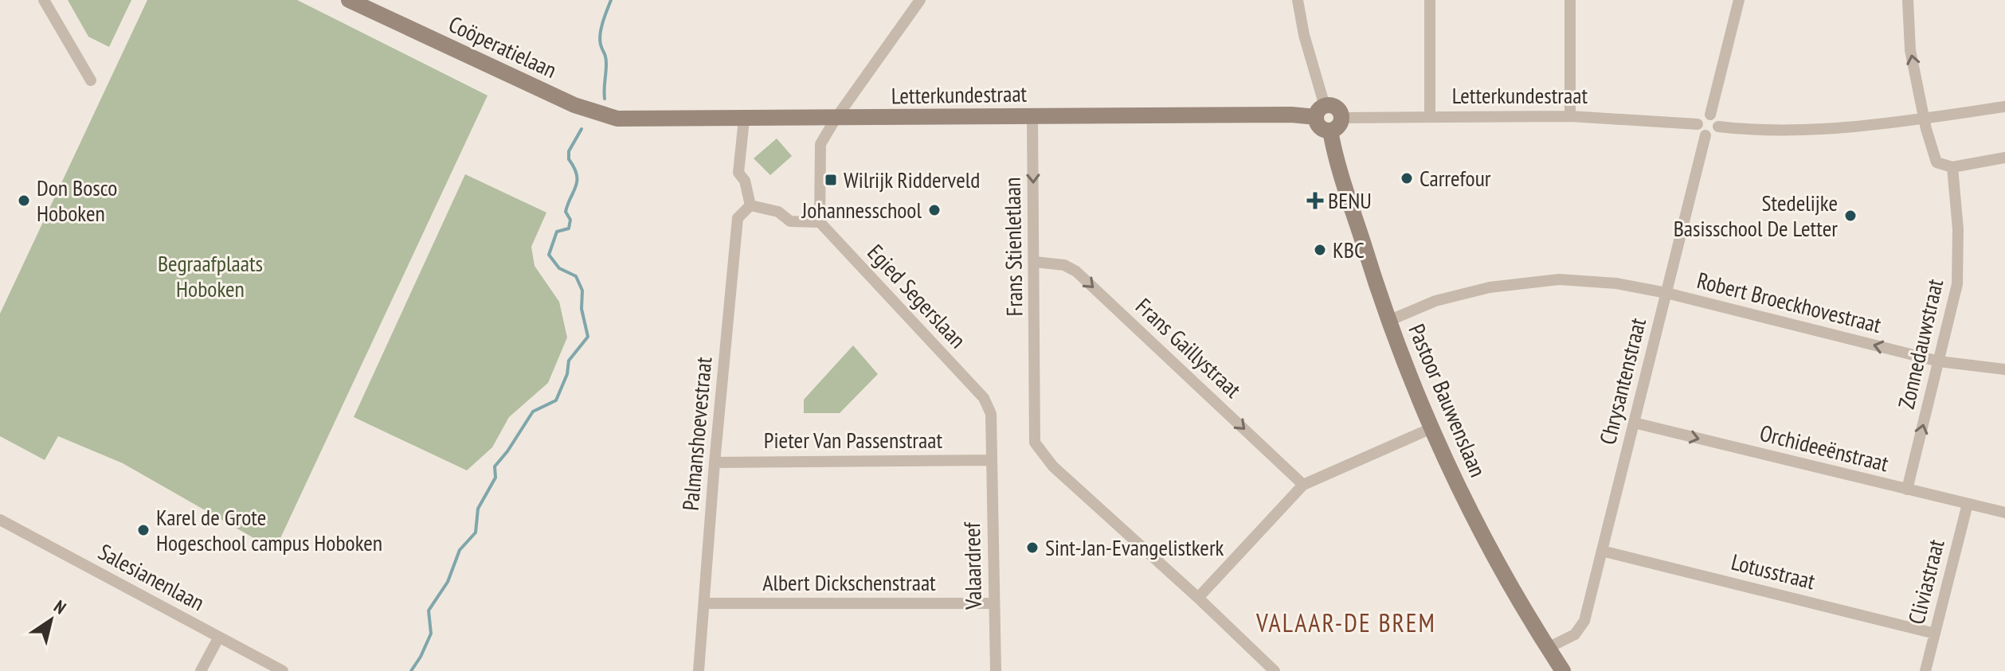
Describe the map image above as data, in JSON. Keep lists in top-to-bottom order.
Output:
{
  "streets": {
    "street": [
      "Coöperatielaan",
      "Letterkundestraat",
      "Frans Stienletlaan",
      "Egied Segerslaan",
      "Robert Broeckhovestraat",
      "Zonnedauwstraat",
      "Frans Gaillystraat",
      "Chrysantenstraat",
      "Pastoor Bauwenslaan",
      "Palmanshoevestraat",
      "Pieter Van Passenstraat",
      "Orchideeënstraat",
      "Valaardreef",
      "Lotusstraat",
      "Salesianenlaan",
      "Cliviastraat",
      "Albert Dickschenstraat"
    ]
  },
  "crossings": [
    ["Coöperatielaan", "Letterkundestraat"],
    ["Letterkundestraat", "Frans Stienletlaan"],
    ["Letterkundestraat", "Chrysantenstraat"],
    ["Letterkundestraat", "Pastoor Bauwenslaan"],
    ["Frans Stienletlaan", "Frans Gaillystraat"],
    ["Egied Segerslaan", "Valaardreef"],
    ["Robert Broeckhovestraat", "Zonnedauwstraat"],
    ["Robert Broeckhovestraat", "Chrysantenstraat"],
    ["Robert Broeckhovestraat", "Pastoor Bauwenslaan"],
    ["Zonnedauwstraat", "Orchideeënstraat"],
    ["Chrysantenstraat", "Pastoor Bauwenslaan"],
    ["Chrysantenstraat", "Orchideeënstraat"],
    ["Chrysantenstraat", "Lotusstraat"],
    ["Palmanshoevestraat", "Pieter Van Passenstraat"],
    ["Palmanshoevestraat", "Albert Dickschenstraat"],
    ["Pieter Van Passenstraat", "Valaardreef"],
    ["Orchideeënstraat", "Cliviastraat"],
    ["Valaardreef", "Albert Dickschenstraat"],
    ["Lotusstraat", "Cliviastraat"]
  ],
  "one_way": [
    "Robert Broeckhovestraat",
    "Zonnedauwstraat",
    "Frans Gaillystraat",
    "Orchideeënstraat"
  ],
  "districts": ["VALAAR-DE BREM"],
  "parks": ["Begraafplaats Hoboken"],
  "places": {
    "other": [
      "Carrefour",
      "Don Bosco Hoboken",
      "Johannesschool",
      "Stedelijke Basisschool De Letter",
      "KBC",
      "Karel de Grote Hogeschool campus Hoboken",
      "Sint-Jan-Evangelistkerk"
    ],
    "transit": ["Wilrijk Ridderveld"],
    "health": ["BENU"]
  },
  "north": "top right"
}
